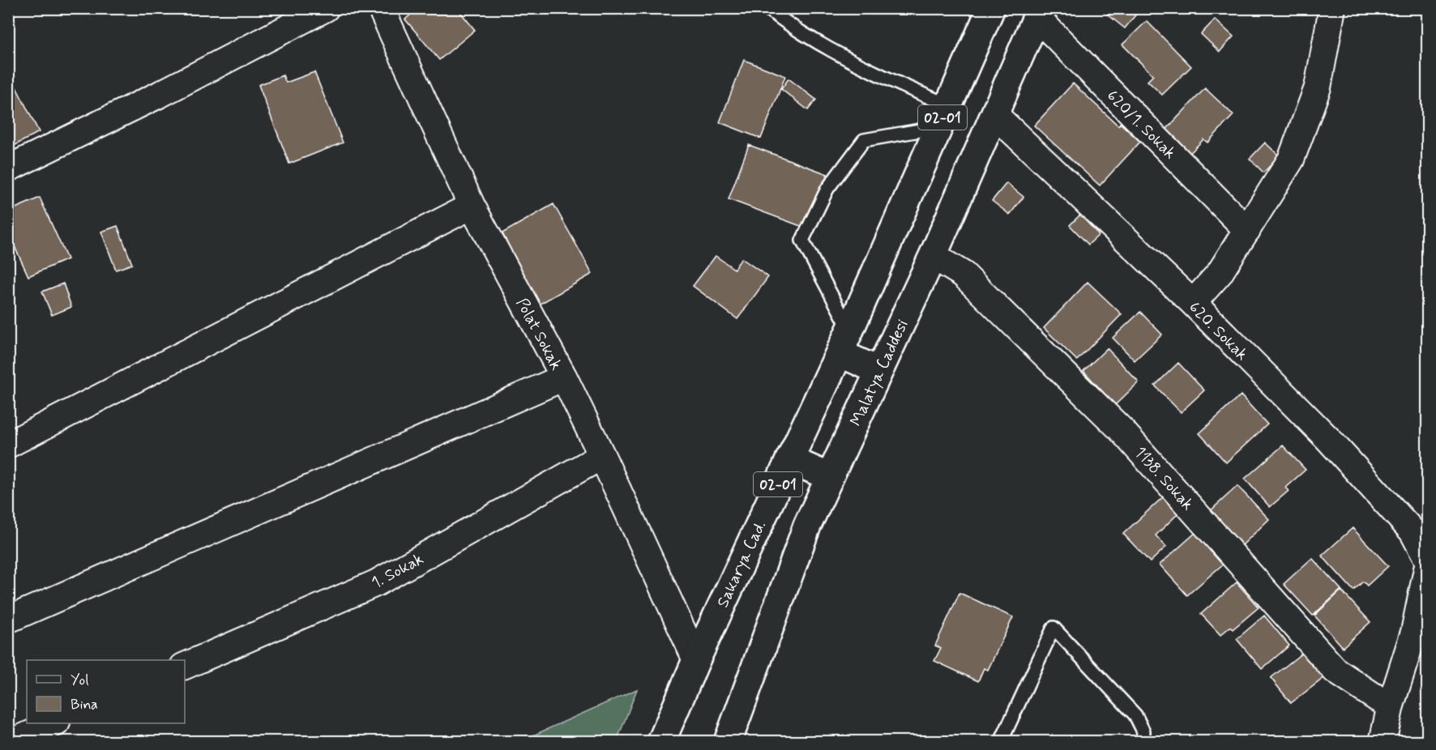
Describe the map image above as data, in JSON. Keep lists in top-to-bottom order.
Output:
{
  "streets": {
    "main road": ["02-01", "Malatya Caddesi", "Sakarya Cad."],
    "street": [
      "620/1. Sokak",
      "620. Sokak",
      "Polat Sokak",
      "1138. Sokak",
      "1. Sokak"
    ]
  },
  "crossings": [
    ["02-01", "Sakarya Cad."],
    ["620/1. Sokak", "Malatya Caddesi"],
    ["620. Sokak", "Malatya Caddesi"],
    ["Polat Sokak", "Sakarya Cad."],
    ["Polat Sokak", "1. Sokak"],
    ["Malatya Caddesi", "1138. Sokak"]
  ],
  "legend": ["Yol", "Bina"]
}
